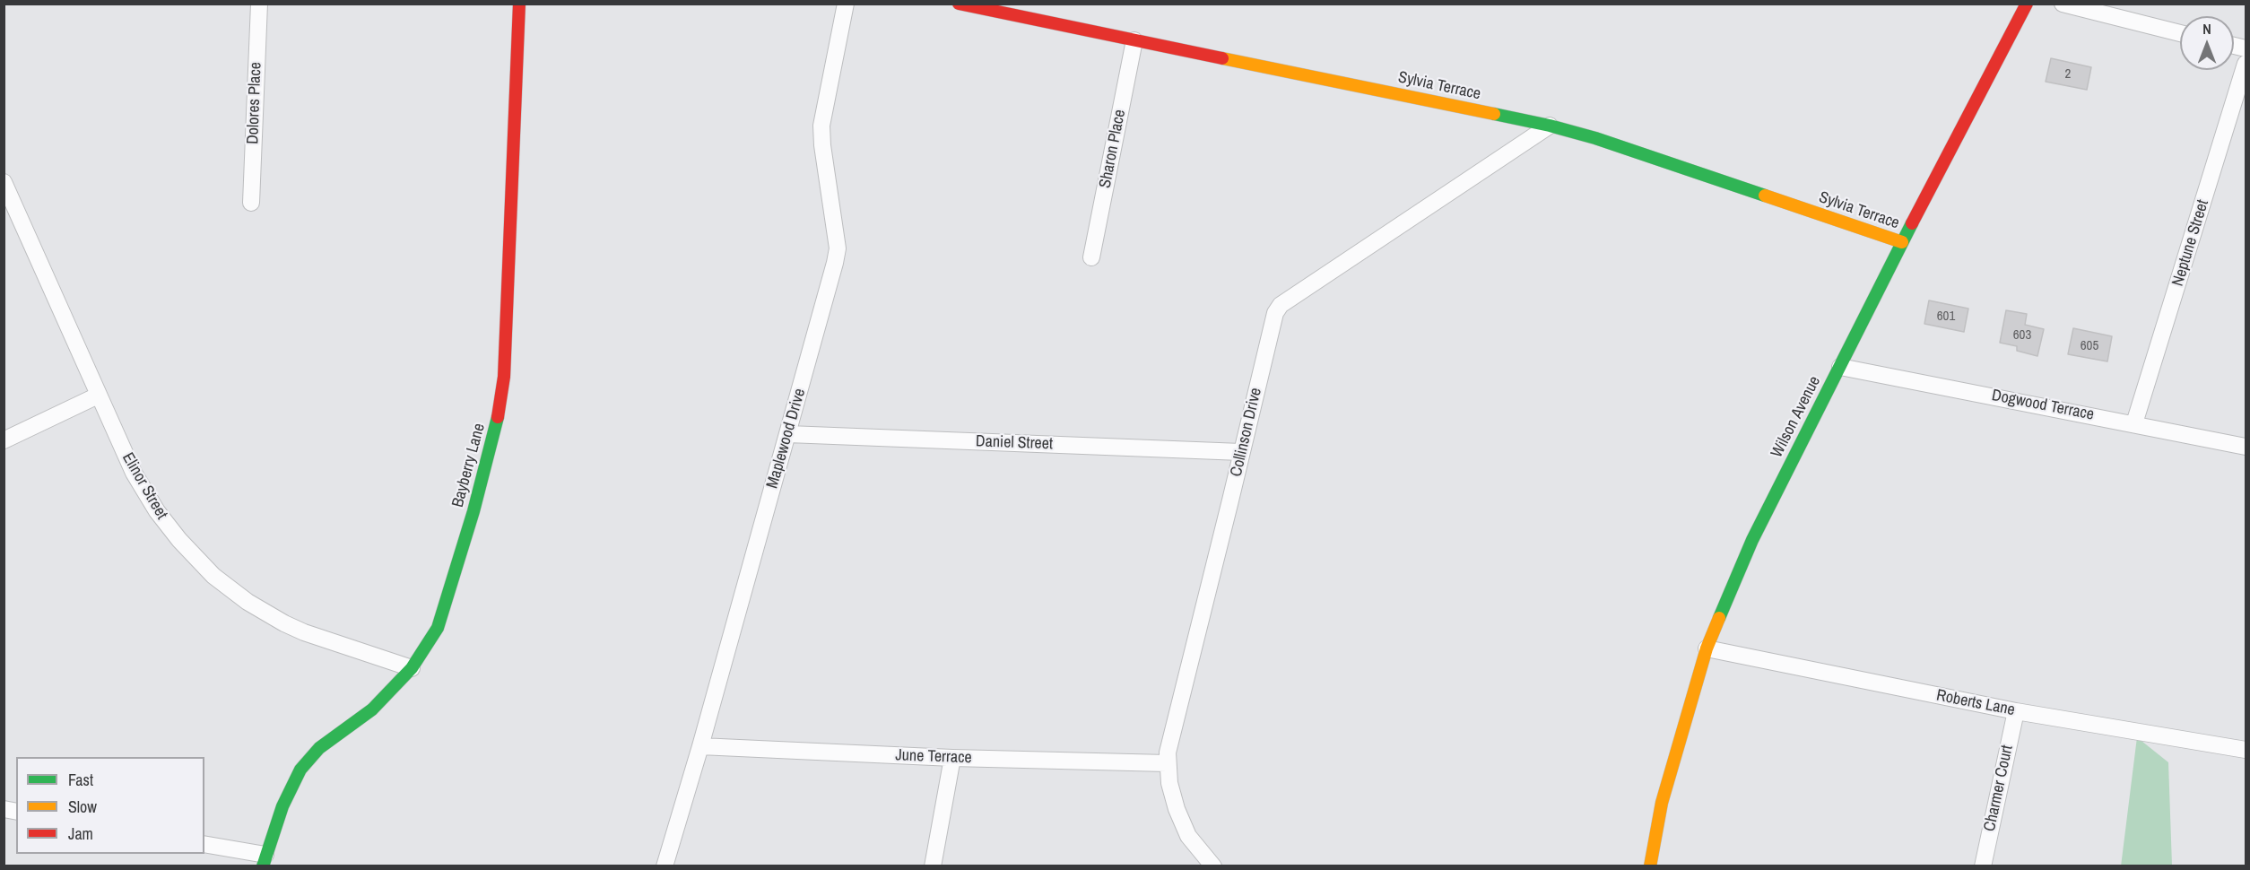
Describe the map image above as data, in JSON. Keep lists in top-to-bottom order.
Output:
{
  "streets": {
    "street": [
      "Sylvia Terrace",
      "Dolores Place",
      "Sharon Place",
      "Neptune Street",
      "Dogwood Terrace",
      "Wilson Avenue",
      "Collinson Drive",
      "Maplewood Drive",
      "Daniel Street",
      "Bayberry Lane",
      "Elinor Street",
      "Roberts Lane",
      "June Terrace",
      "Charmer Court"
    ]
  },
  "crossings": [
    ["Sylvia Terrace", "Sharon Place"],
    ["Sylvia Terrace", "Wilson Avenue"],
    ["Sylvia Terrace", "Collinson Drive"],
    ["Neptune Street", "Dogwood Terrace"],
    ["Dogwood Terrace", "Wilson Avenue"],
    ["Wilson Avenue", "Roberts Lane"],
    ["Collinson Drive", "Daniel Street"],
    ["Collinson Drive", "June Terrace"],
    ["Maplewood Drive", "Daniel Street"],
    ["Maplewood Drive", "June Terrace"],
    ["Bayberry Lane", "Elinor Street"],
    ["Roberts Lane", "Charmer Court"]
  ],
  "house_numbers": [
    "2",
    "601",
    "603",
    "605"
  ],
  "legend": ["Fast", "Slow", "Jam"],
  "north": "top"
}
